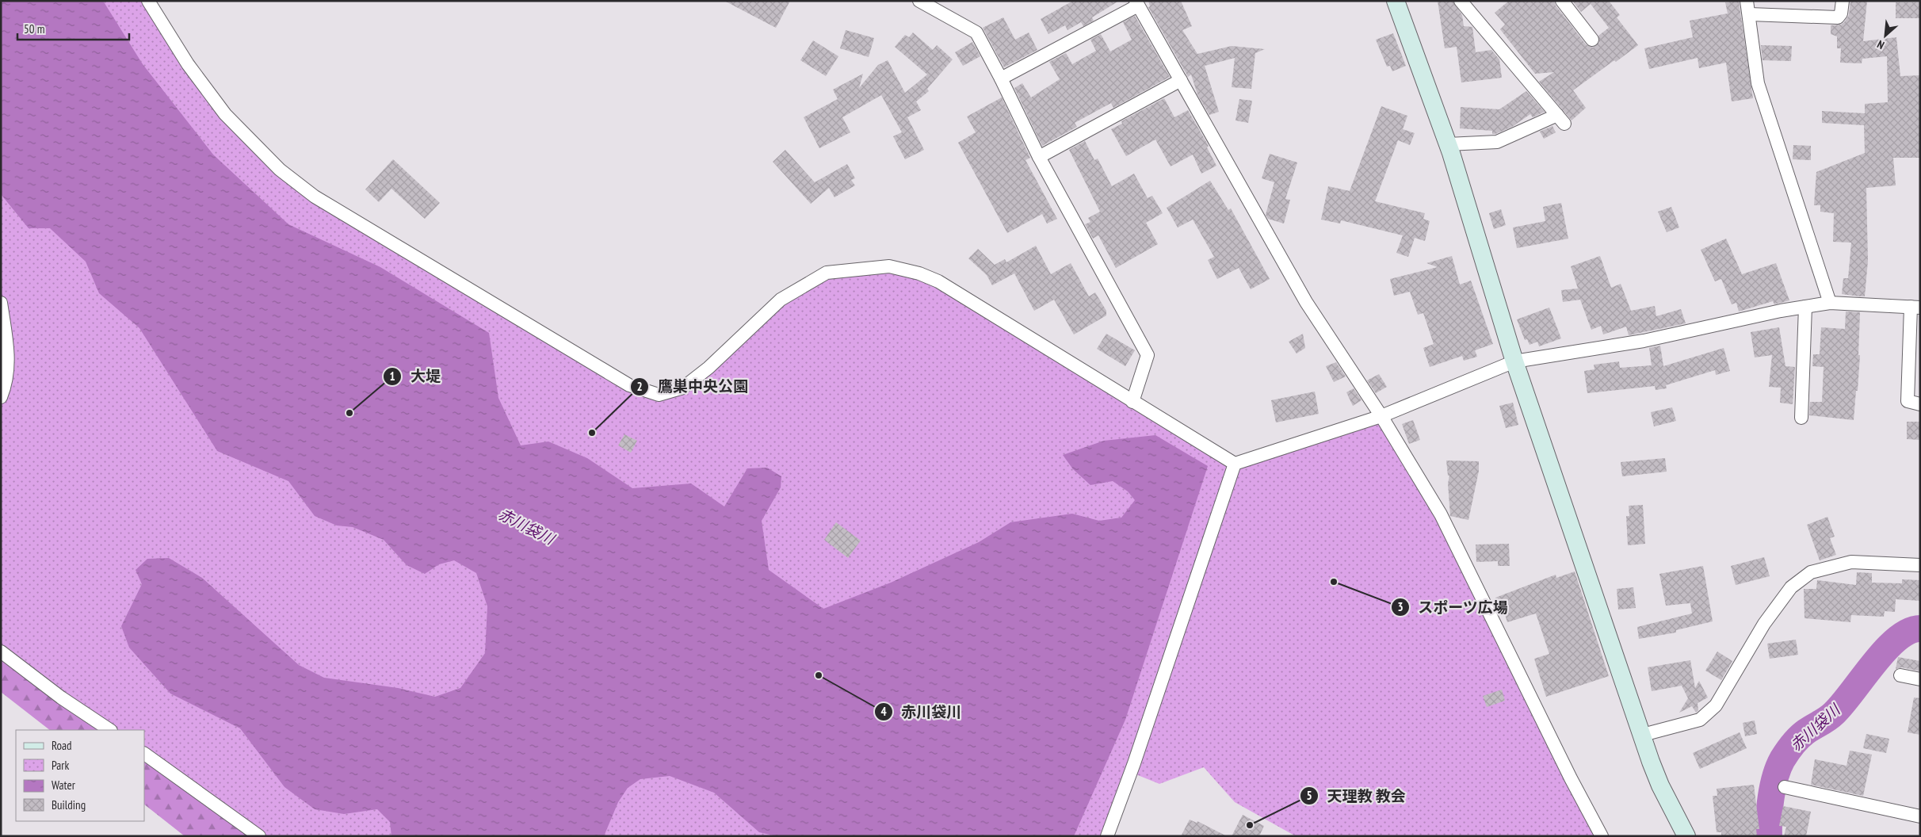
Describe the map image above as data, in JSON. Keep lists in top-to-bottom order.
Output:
{
  "water": ["赤川袋川"],
  "places": [
    "大堤",
    "鷹巣中央公園",
    "スポーツ広場",
    "赤川袋川",
    "天理教 教会"
  ],
  "legend": [
    "Road",
    "Park",
    "Water",
    "Building"
  ],
  "scale_bar": "50 m",
  "north": "bottom left"
}
